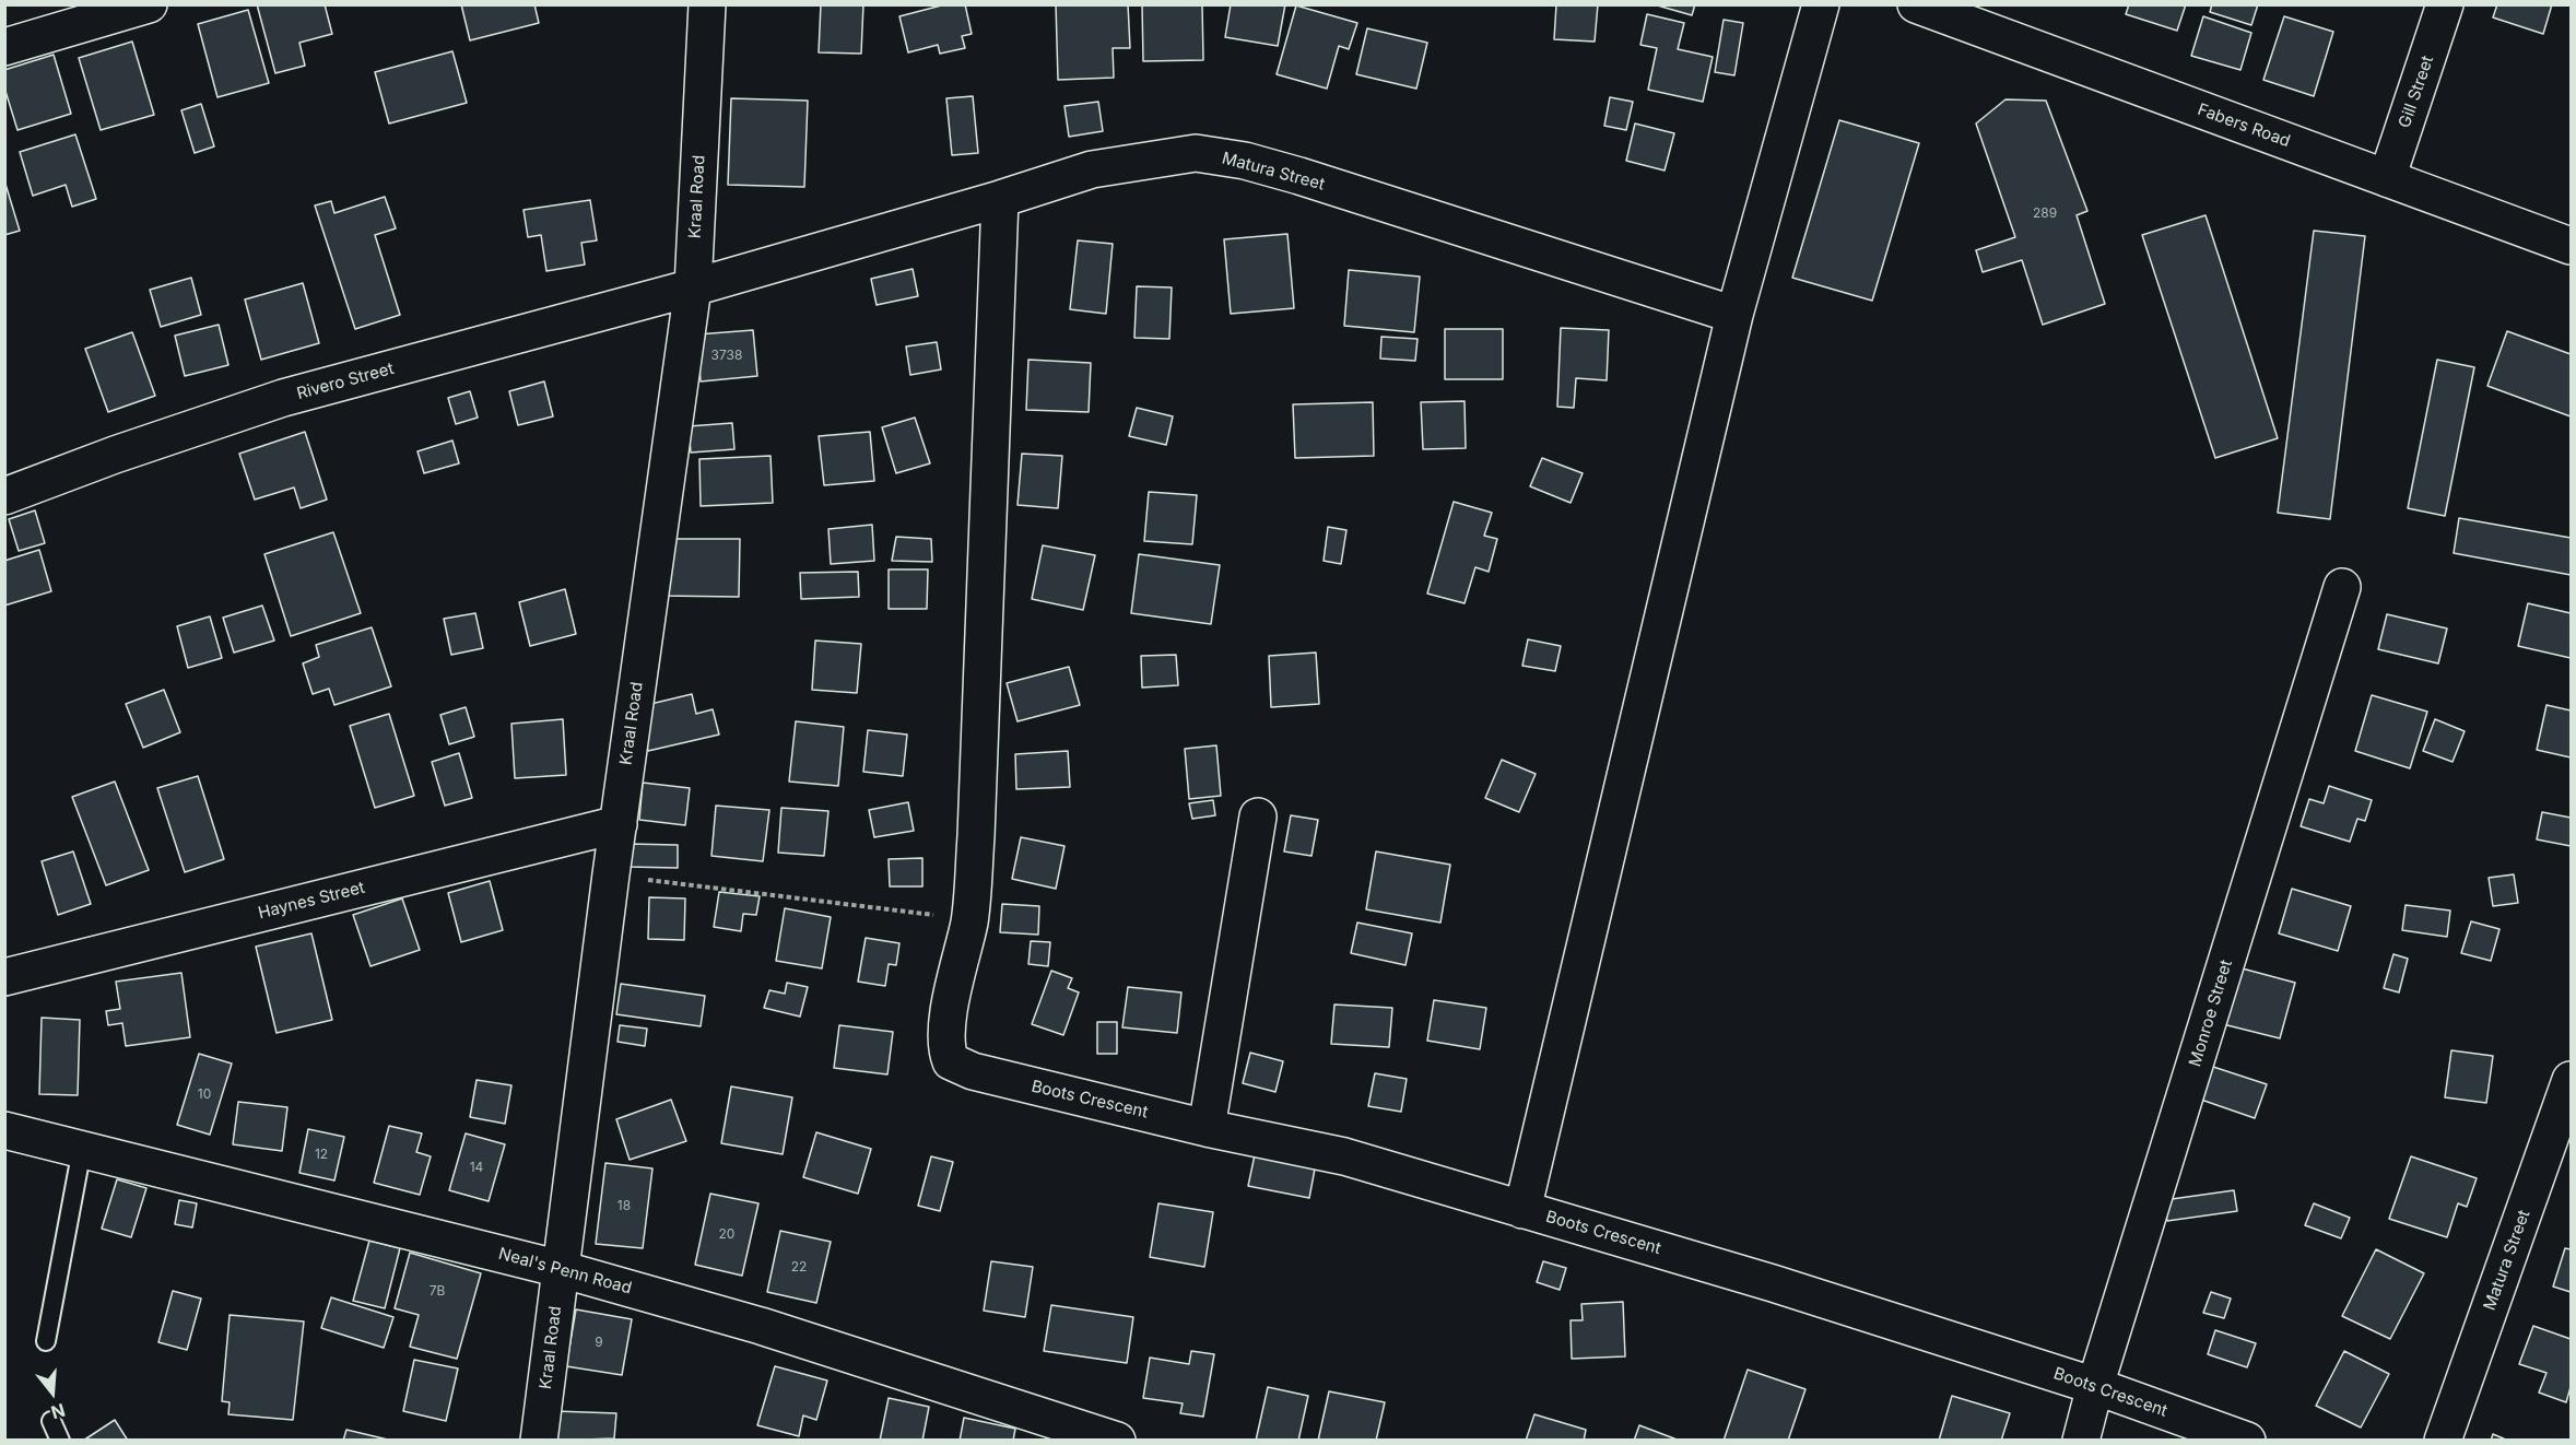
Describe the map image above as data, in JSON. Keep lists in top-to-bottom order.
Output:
{
  "streets": {
    "street": [
      "Gill Street",
      "Fabers Road",
      "Matura Street",
      "Kraal Road",
      "Rivero Street",
      "Haynes Street",
      "Monroe Street",
      "Boots Crescent",
      "Neal's Penn Road"
    ]
  },
  "crossings": [
    ["Gill Street", "Fabers Road"],
    ["Matura Street", "Kraal Road"],
    ["Matura Street", "Rivero Street"],
    ["Kraal Road", "Rivero Street"],
    ["Kraal Road", "Haynes Street"],
    ["Kraal Road", "Neal's Penn Road"],
    ["Monroe Street", "Boots Crescent"]
  ],
  "house_numbers": [
    "289",
    "3738",
    "10",
    "12",
    "14",
    "18",
    "20",
    "22",
    "7B",
    "9"
  ],
  "north": "bottom"
}
